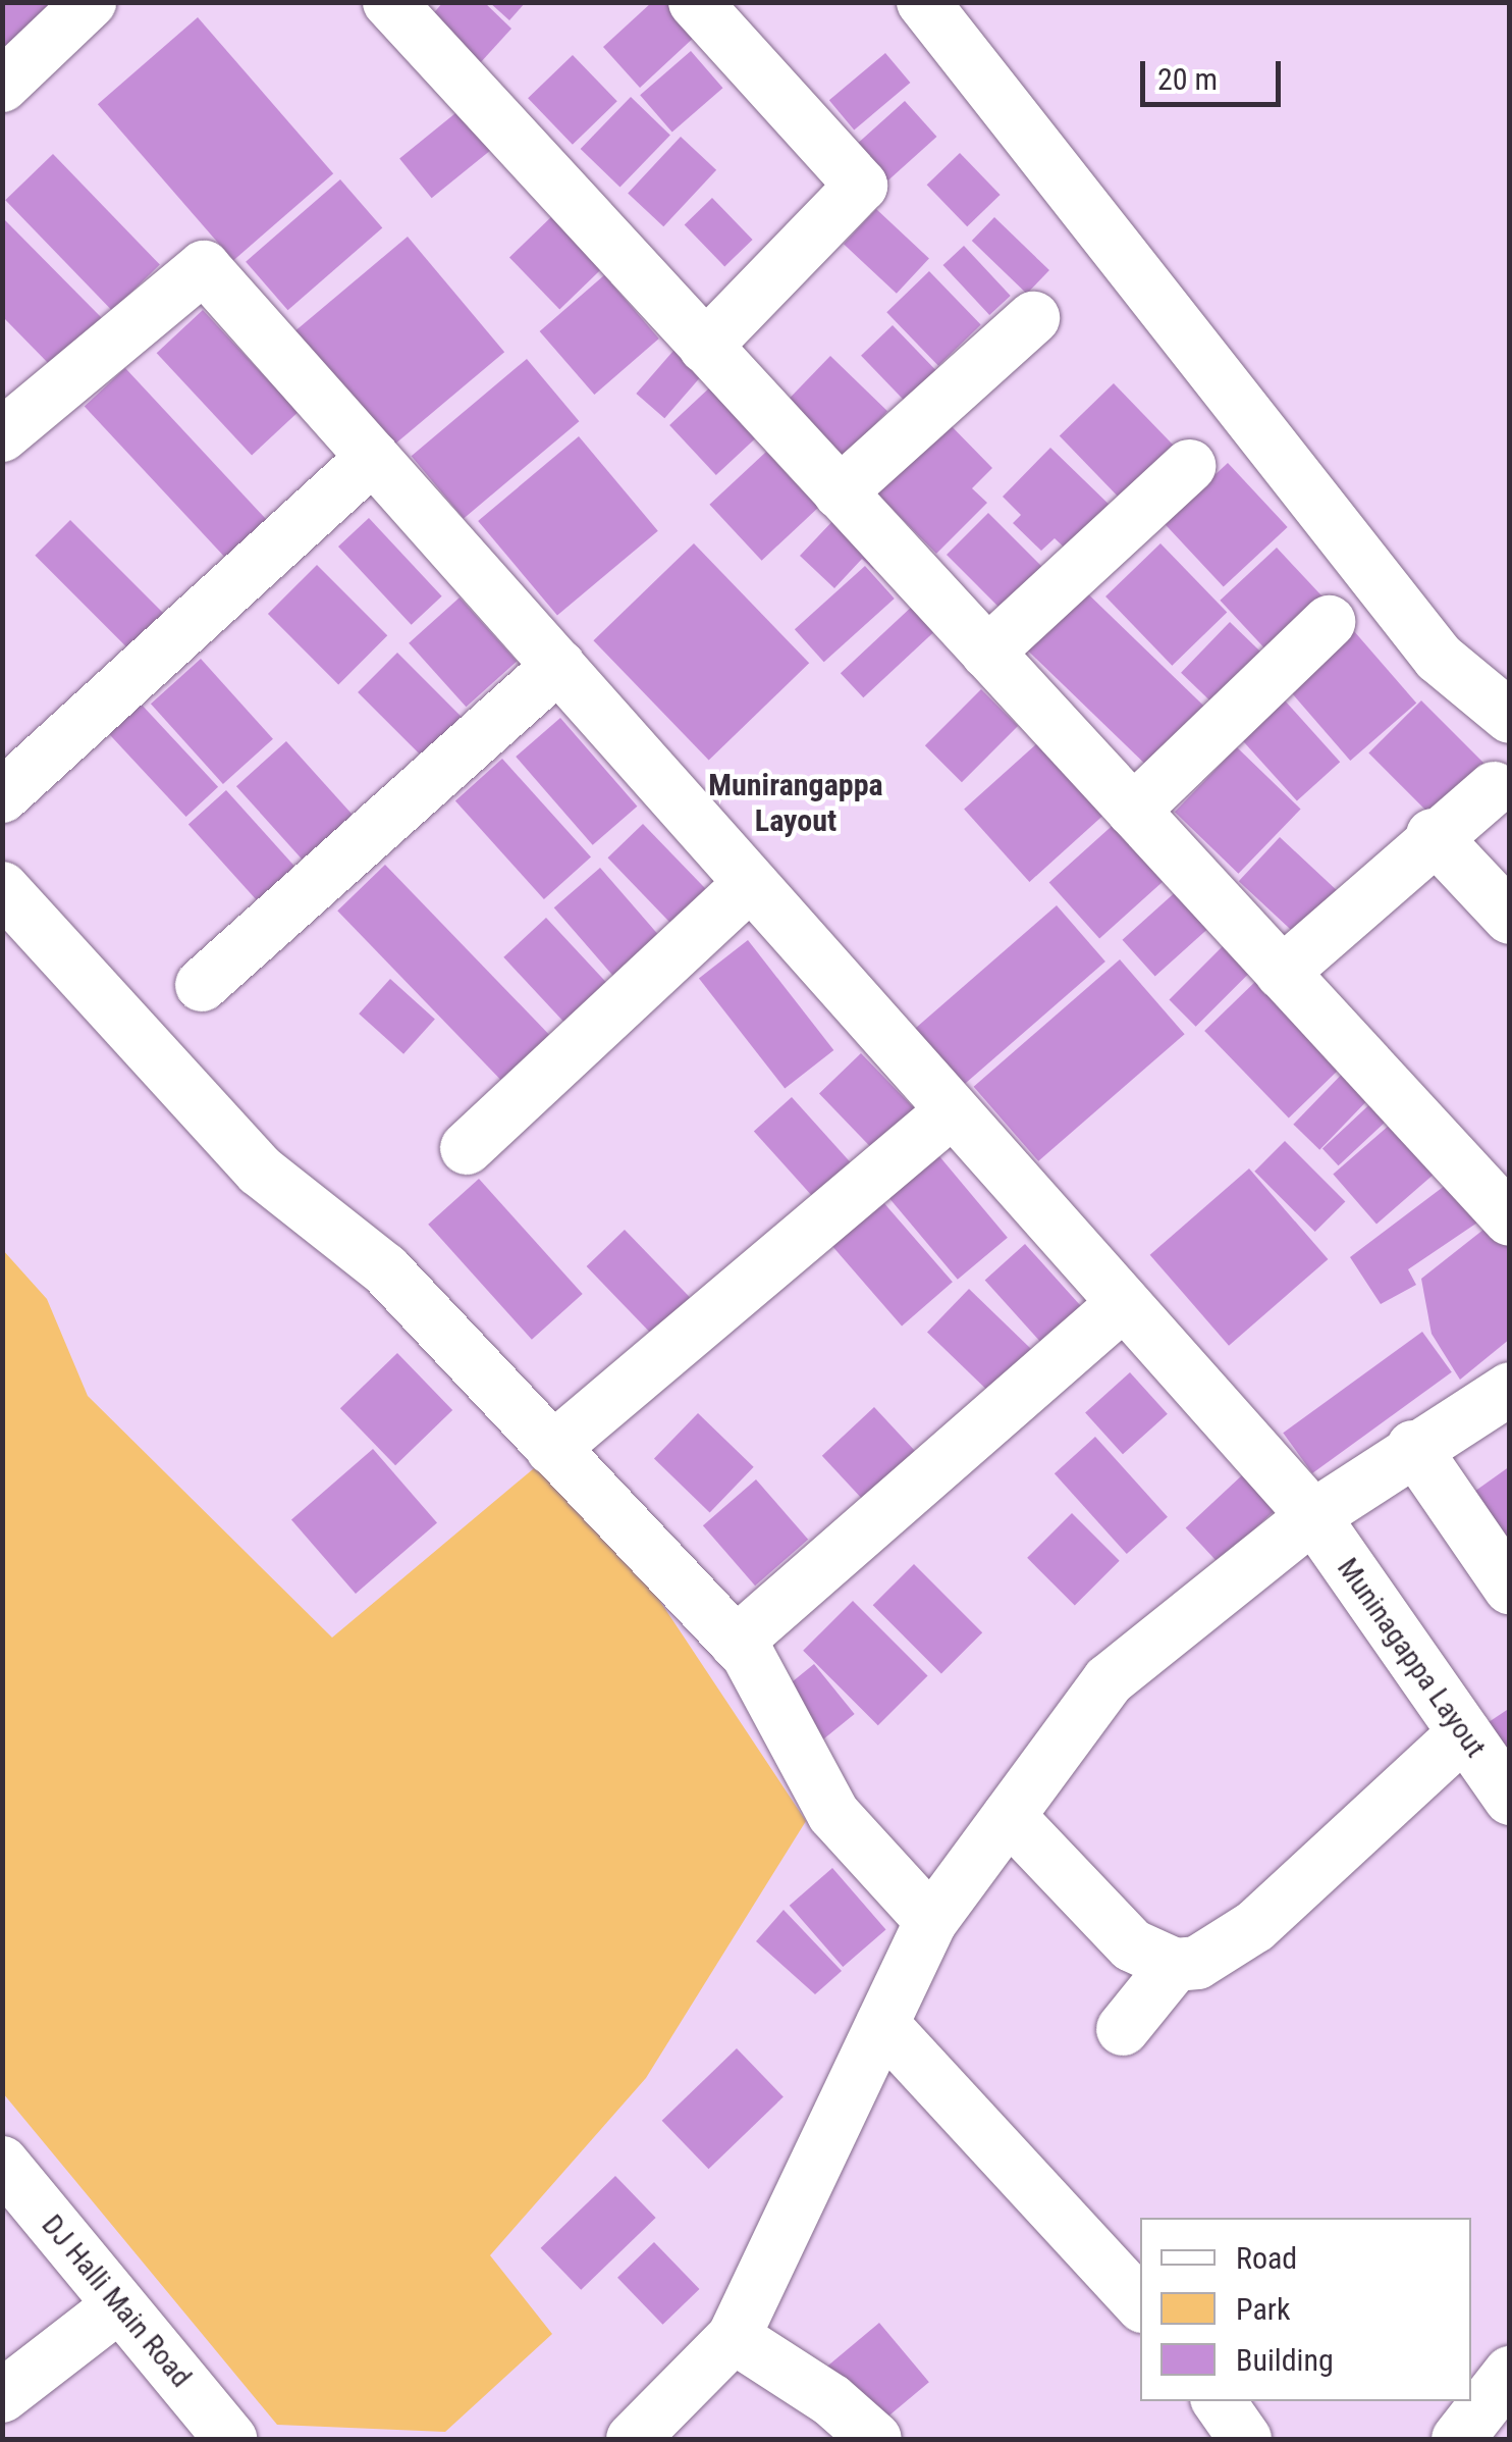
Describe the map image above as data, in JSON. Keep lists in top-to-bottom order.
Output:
{
  "streets": {
    "street": ["Muninagappa Layout", "DJ Halli Main Road"]
  },
  "districts": ["Munirangappa Layout"],
  "legend": ["Road", "Park", "Building"],
  "scale_bar": "20 m"
}
